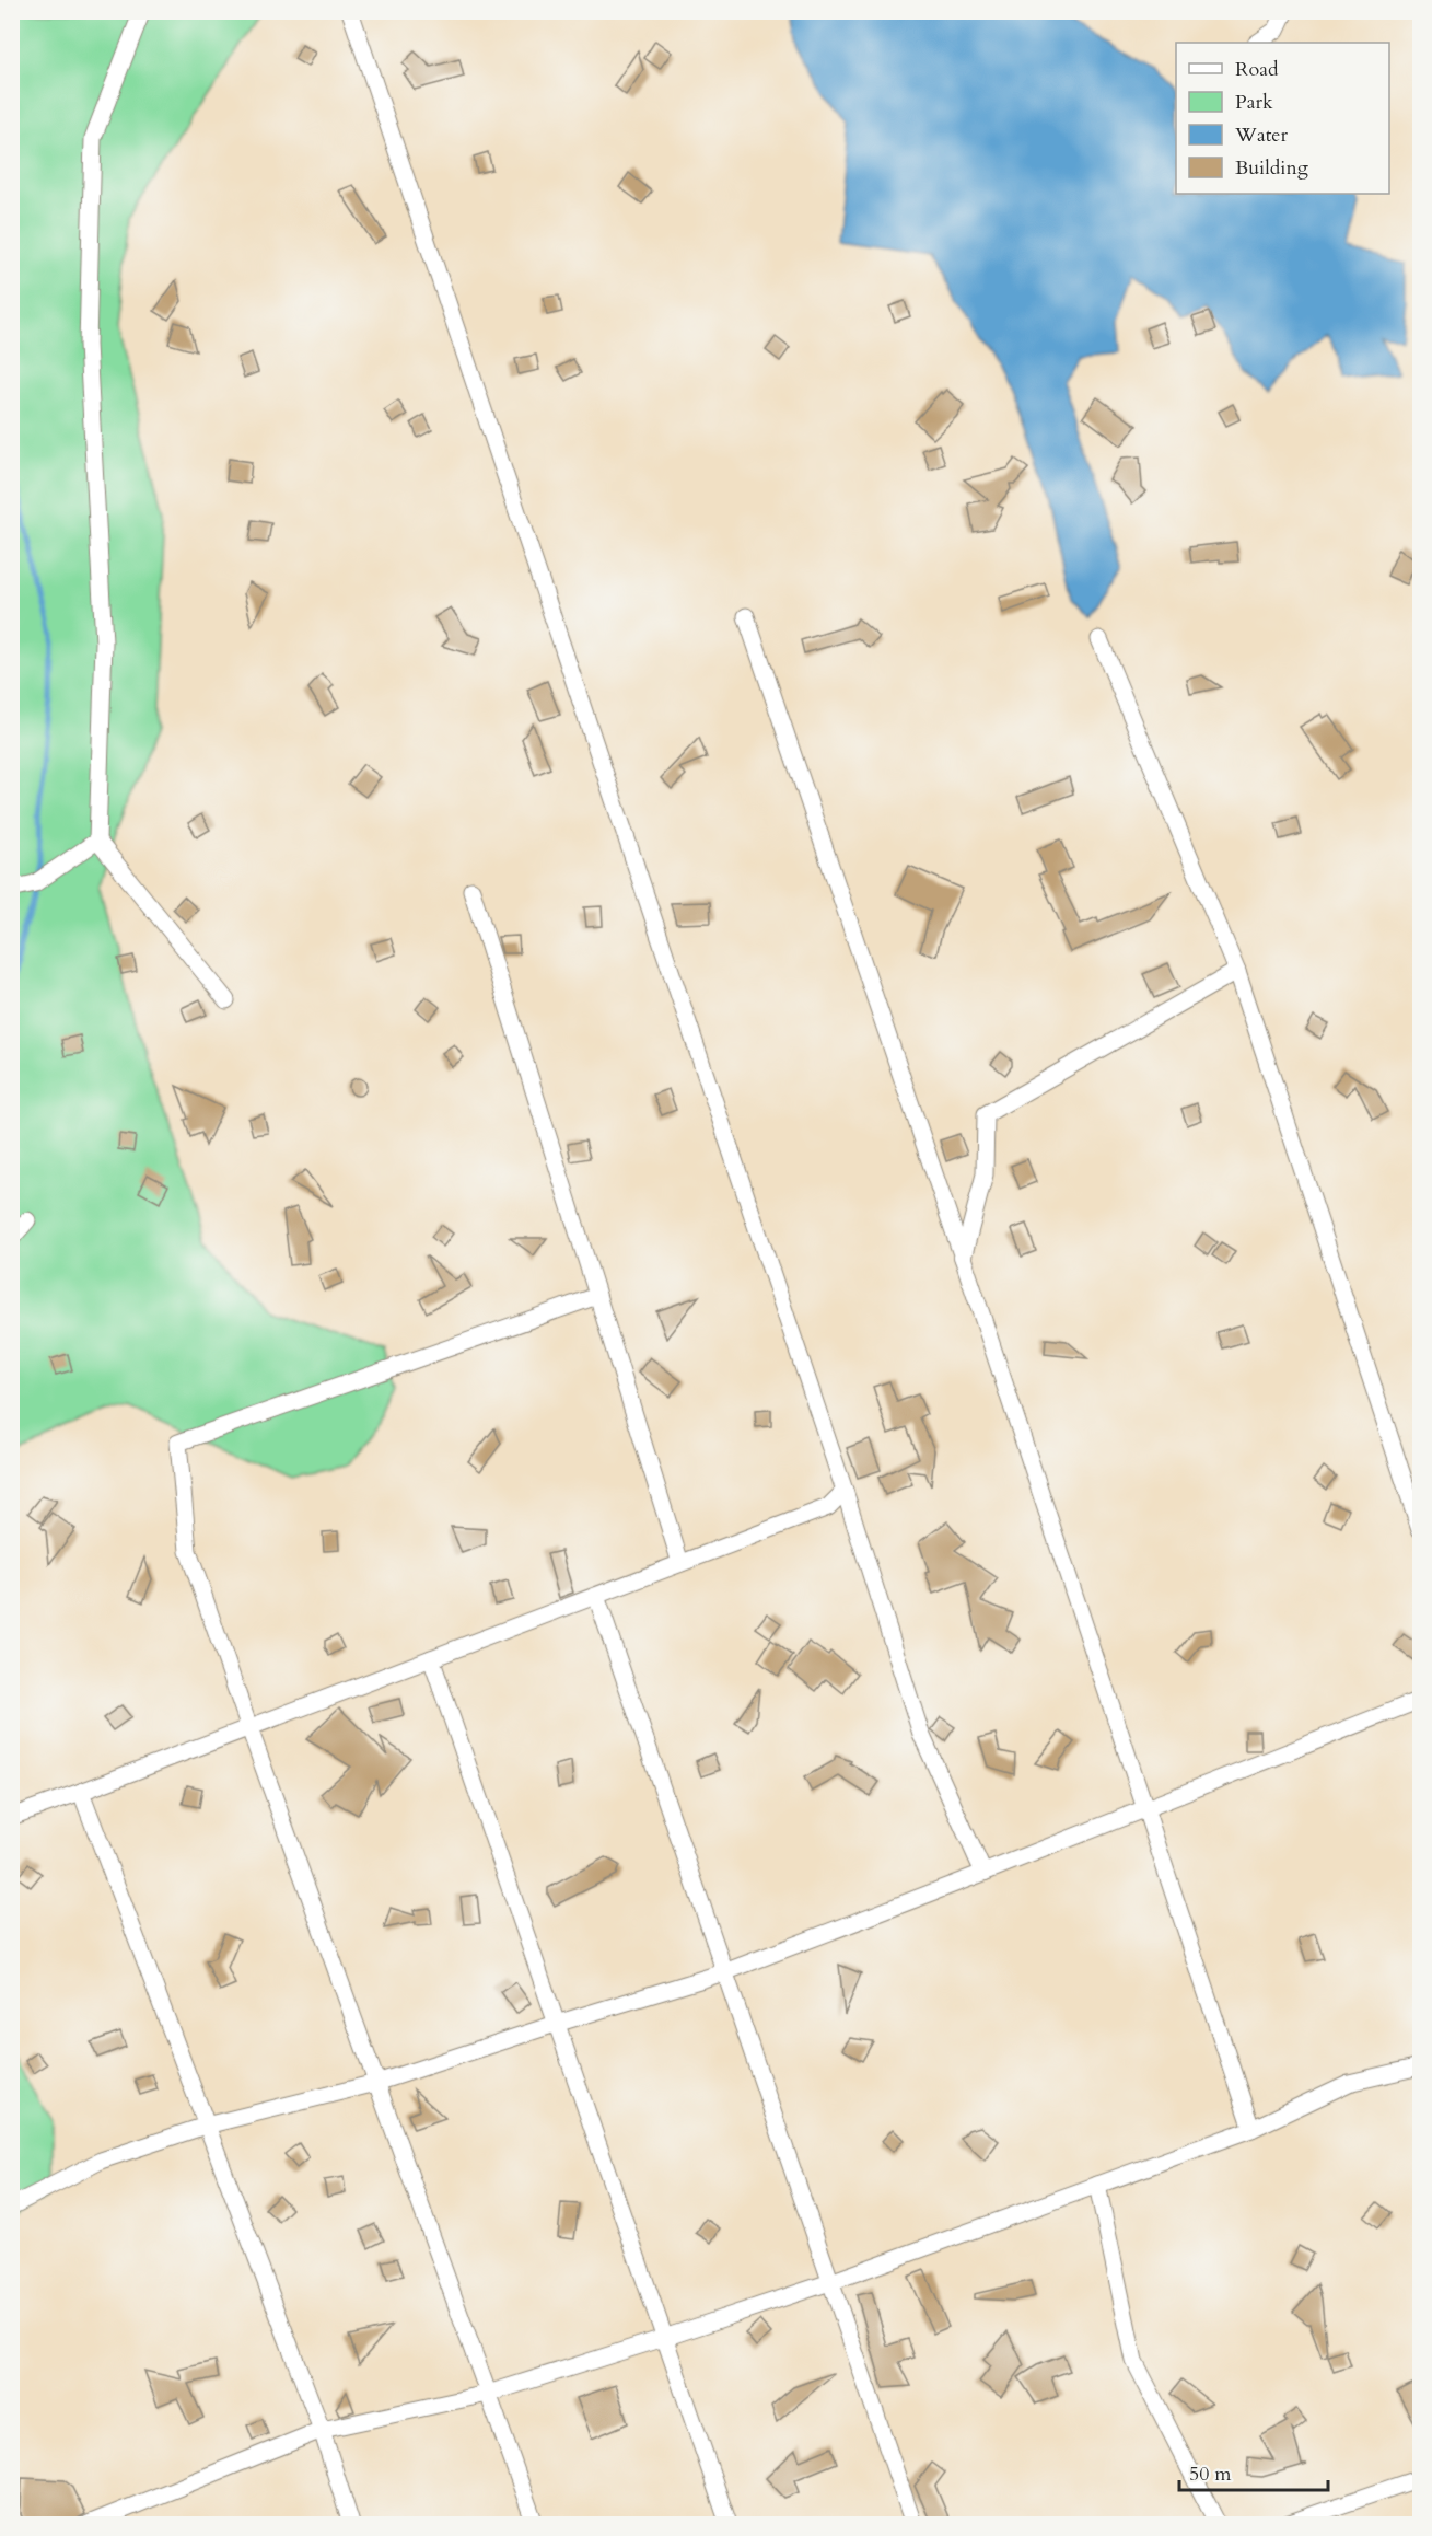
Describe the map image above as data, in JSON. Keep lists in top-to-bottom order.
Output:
{
  "legend": [
    "Road",
    "Park",
    "Water",
    "Building"
  ],
  "scale_bar": "50 m"
}
